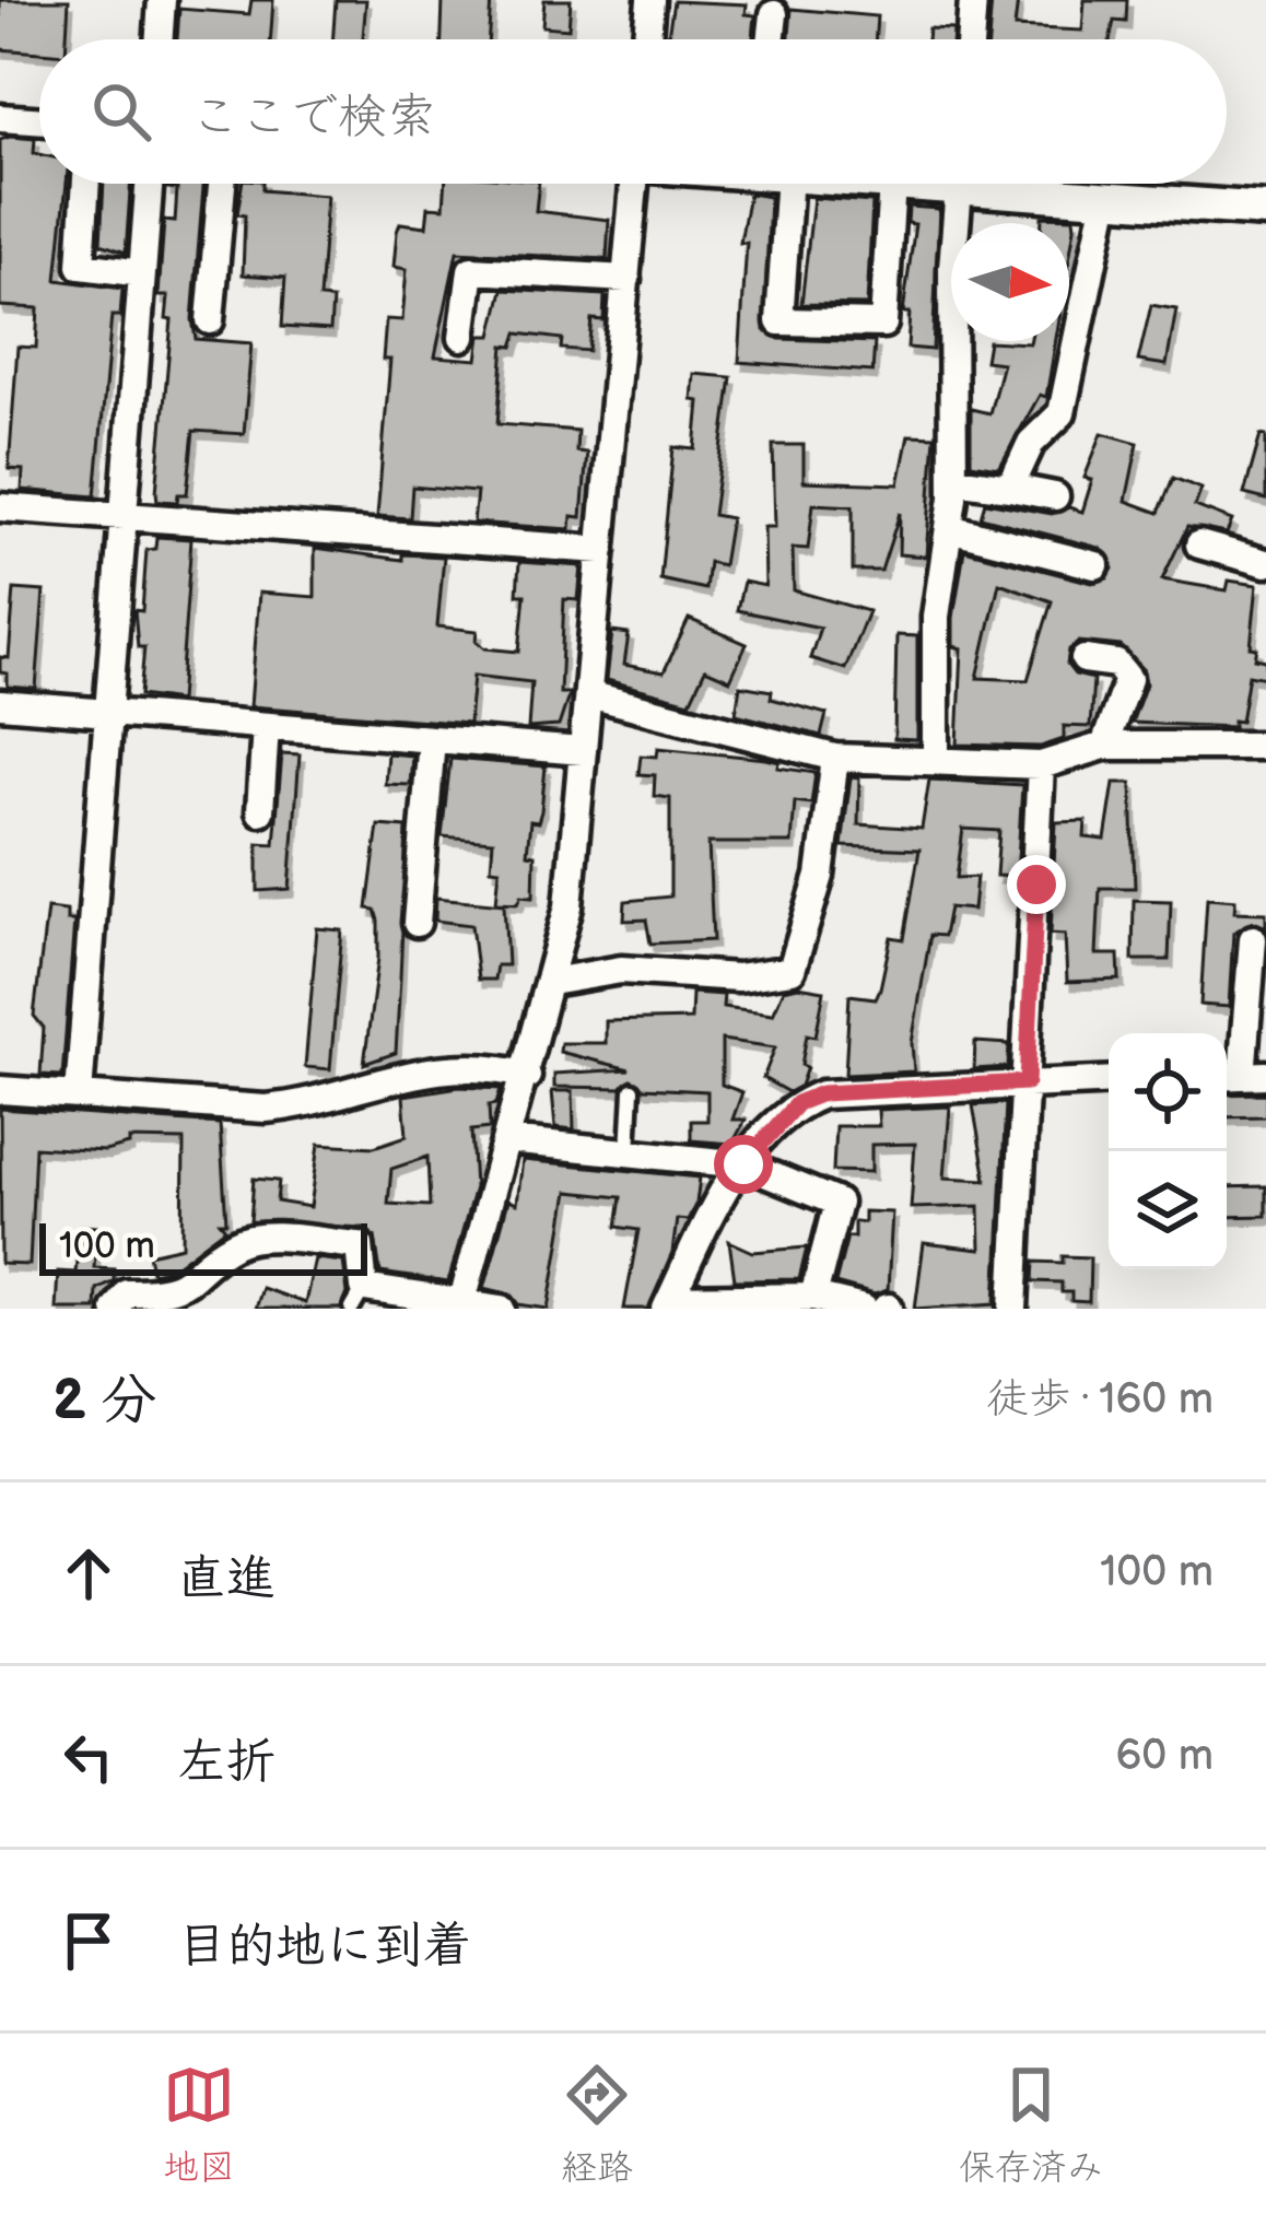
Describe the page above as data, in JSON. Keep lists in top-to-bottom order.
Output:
{
  "scale_bar": "100 m",
  "north": "right",
  "page": {
    "search": "ここで検索",
    "scale": "100 m",
    "heading": ["2 分", "徒歩 · 160 m"],
    "list": [
      ["直進", "100 m"],
      ["左折", "60 m"],
      "目的地に到着"
    ],
    "nav": ["地図", "経路", "保存済み"]
  }
}
